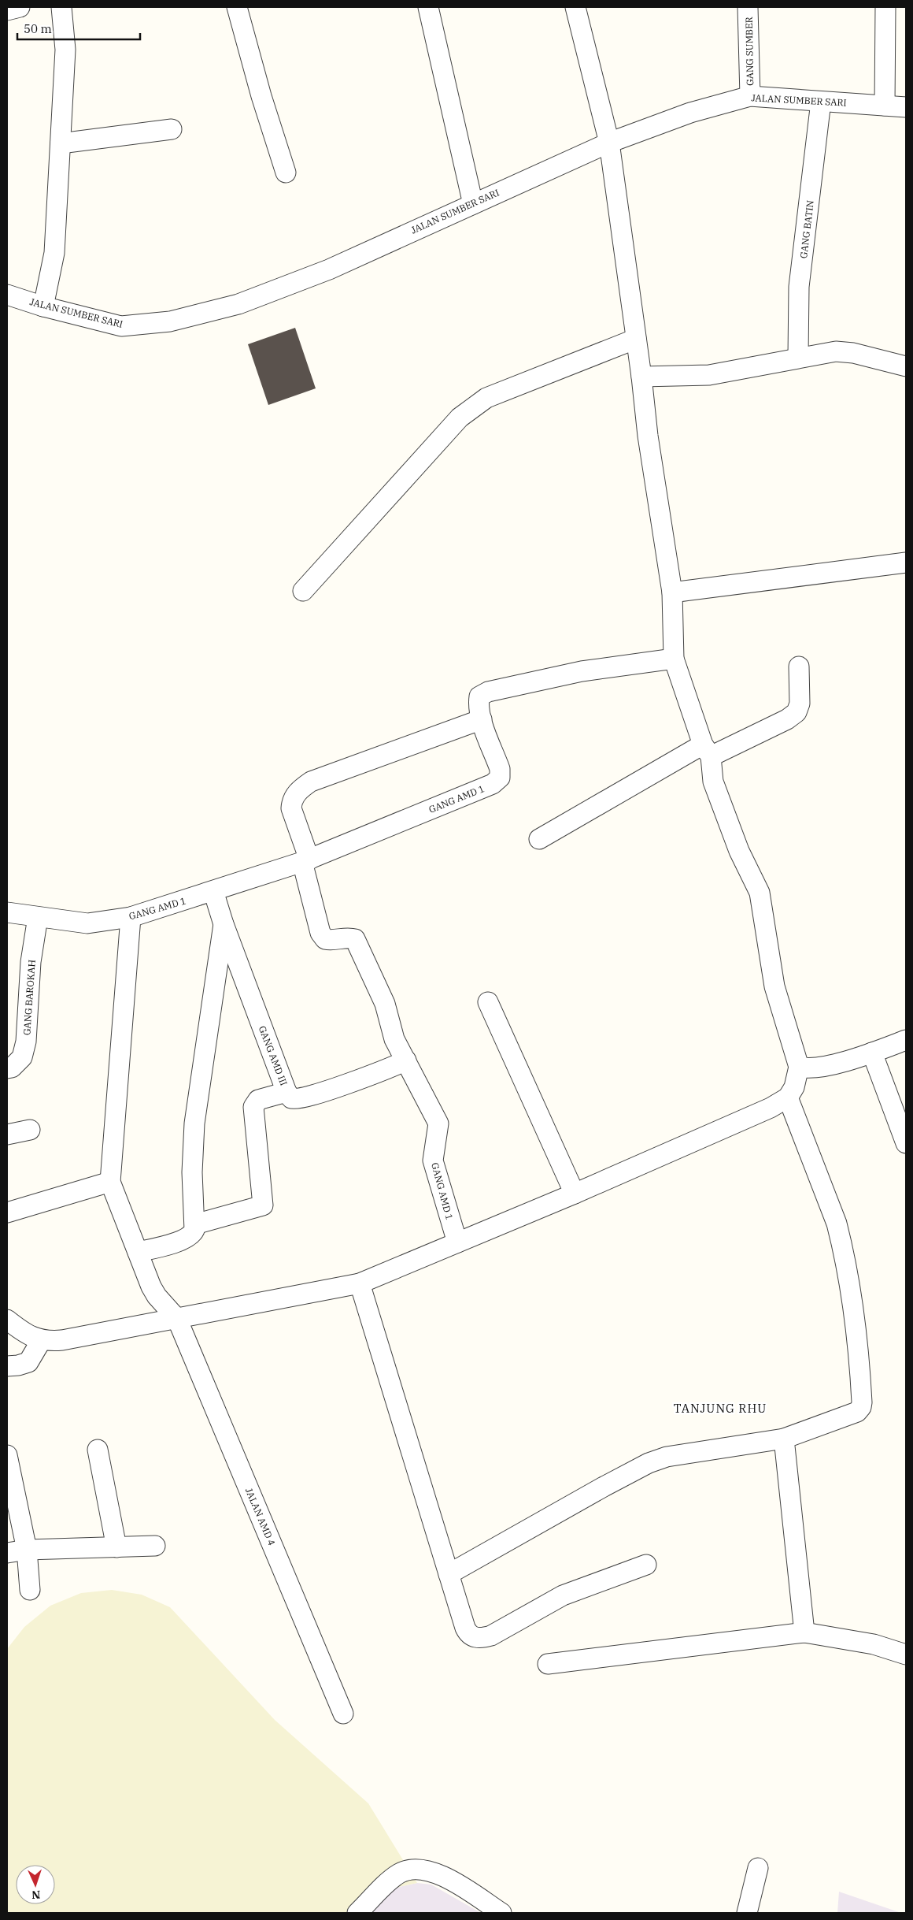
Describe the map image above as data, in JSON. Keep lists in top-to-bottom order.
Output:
{
  "streets": {
    "street": [
      "GANG SUMBER",
      "JALAN SUMBER SARI",
      "GANG BATIN",
      "GANG AMD 1",
      "GANG BAROKAH",
      "GANG AMD III",
      "JALAN AMD 4"
    ]
  },
  "crossings": [
    ["GANG SUMBER", "JALAN SUMBER SARI"],
    ["JALAN SUMBER SARI", "GANG BATIN"],
    ["GANG AMD 1", "GANG BAROKAH"],
    ["GANG AMD 1", "GANG AMD III"]
  ],
  "districts": ["TANJUNG RHU"],
  "scale_bar": "50 m",
  "north": "bottom"
}
